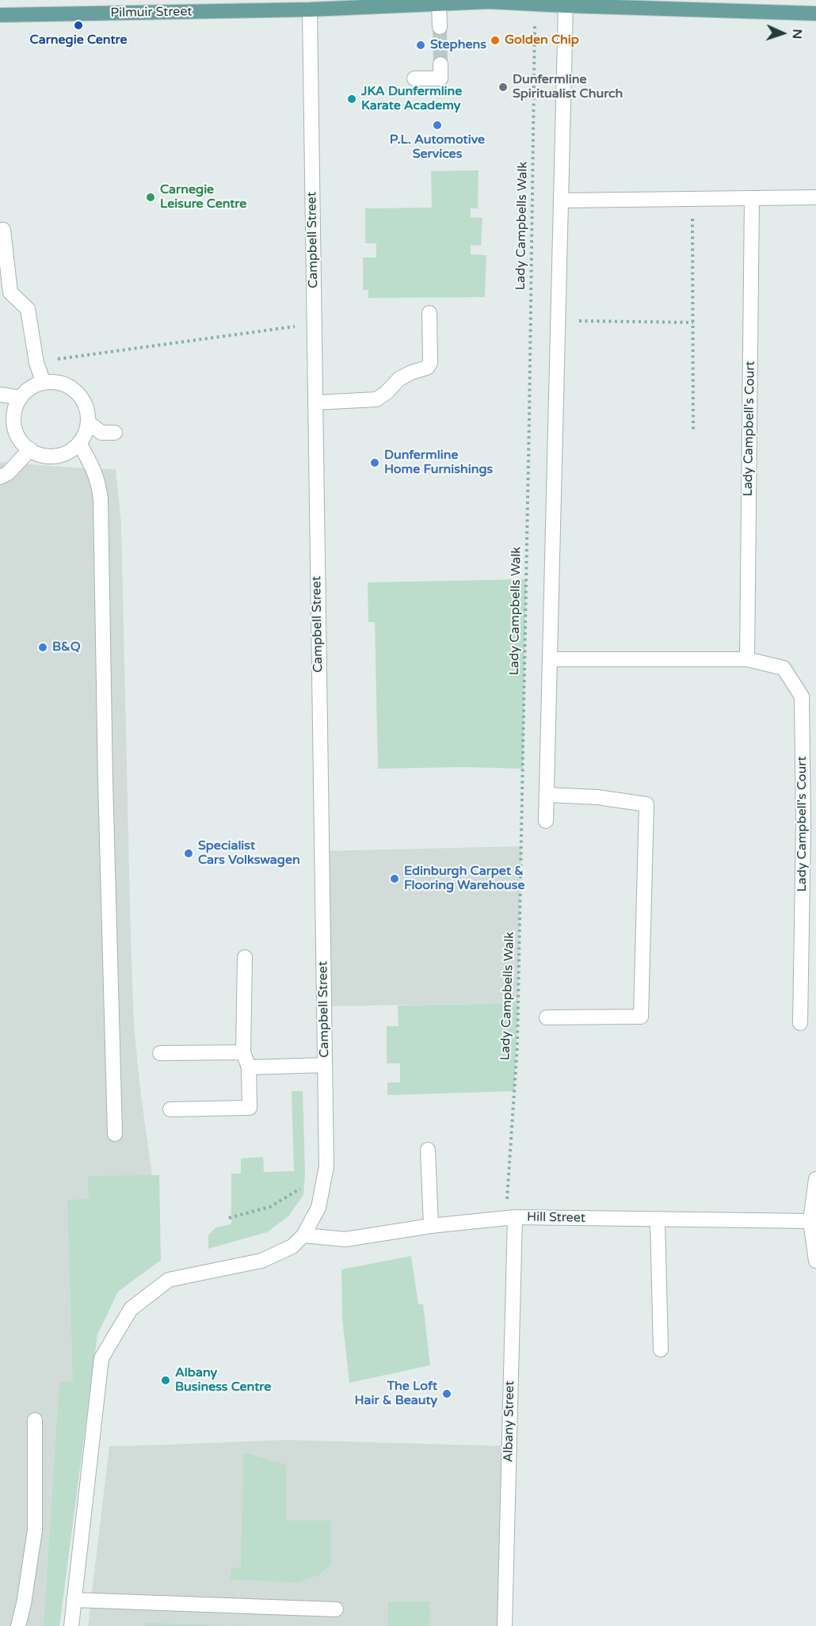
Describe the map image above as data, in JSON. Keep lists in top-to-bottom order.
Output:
{
  "streets": {
    "main road": ["Pilmuir Street"],
    "street": [
      "Campbell Street",
      "Lady Campbell's Court",
      "Hill Street",
      "Albany Street"
    ],
    "path": ["Lady Campbells Walk"]
  },
  "crossings": [
    ["Pilmuir Street", "Lady Campbells Walk"],
    ["Pilmuir Street", "Campbell Street"],
    ["Lady Campbells Walk", "Hill Street"],
    ["Lady Campbells Walk", "Albany Street"],
    ["Campbell Street", "Hill Street"],
    ["Hill Street", "Albany Street"]
  ],
  "places": [
    "Carnegie Centre",
    "Golden Chip",
    "Stephens",
    "Dunfermline Spiritualist Church",
    "JKA Dunfermline Karate Academy",
    "P.L. Automotive Services",
    "Carnegie Leisure Centre",
    "Dunfermline Home Furnishings",
    "B&Q",
    "Specialist Cars Volkswagen",
    "Edinburgh Carpet & Flooring Warehouse",
    "Albany Business Centre",
    "The Loft Hair & Beauty"
  ],
  "north": "right"
}
